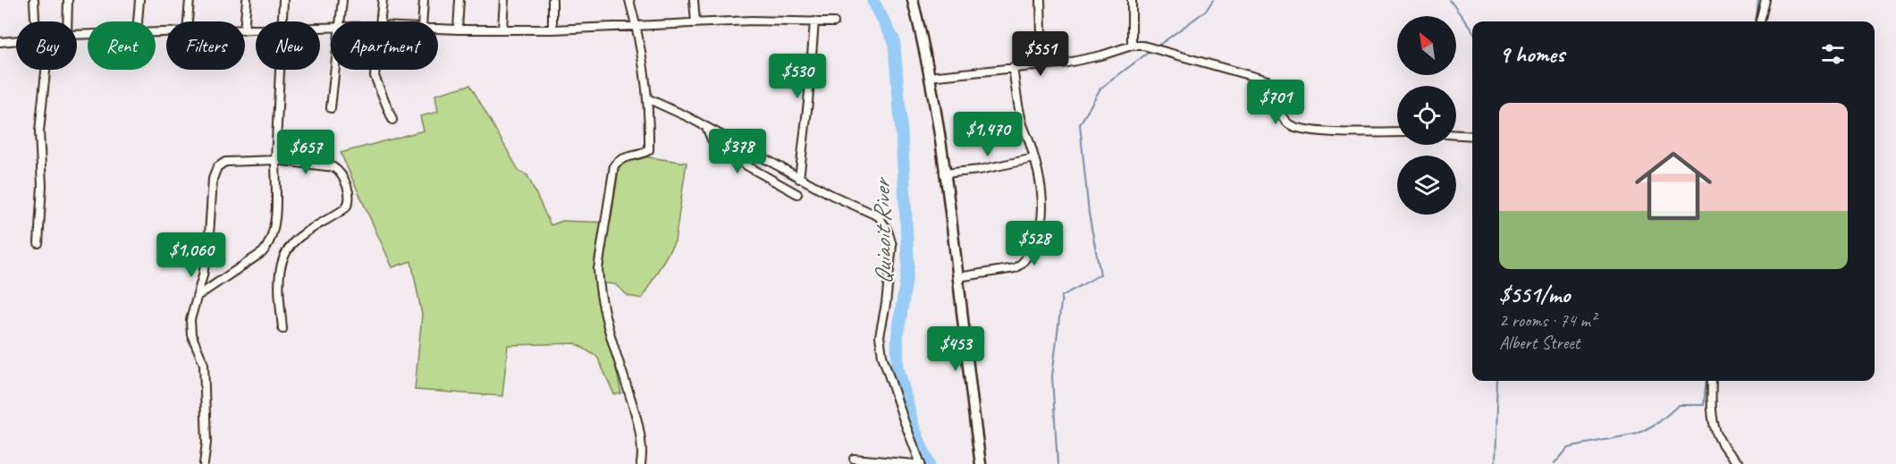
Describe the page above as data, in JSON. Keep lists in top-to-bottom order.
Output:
{
  "water": ["Quiaoit River"],
  "north": "top left",
  "page": {
    "chip": [
      "Buy",
      "Rent",
      "Filters",
      "New",
      "Apartment"
    ],
    "heading": "9 homes",
    "price": [
      "$551",
      "$530",
      "$701",
      "$1,470",
      "$378",
      "$657",
      "$528",
      "$1,060",
      "$453"
    ],
    "list": [
      {
        "name": "$551/mo",
        "note": "2 rooms · 74 m² · Albert Street"
      }
    ]
  }
}
